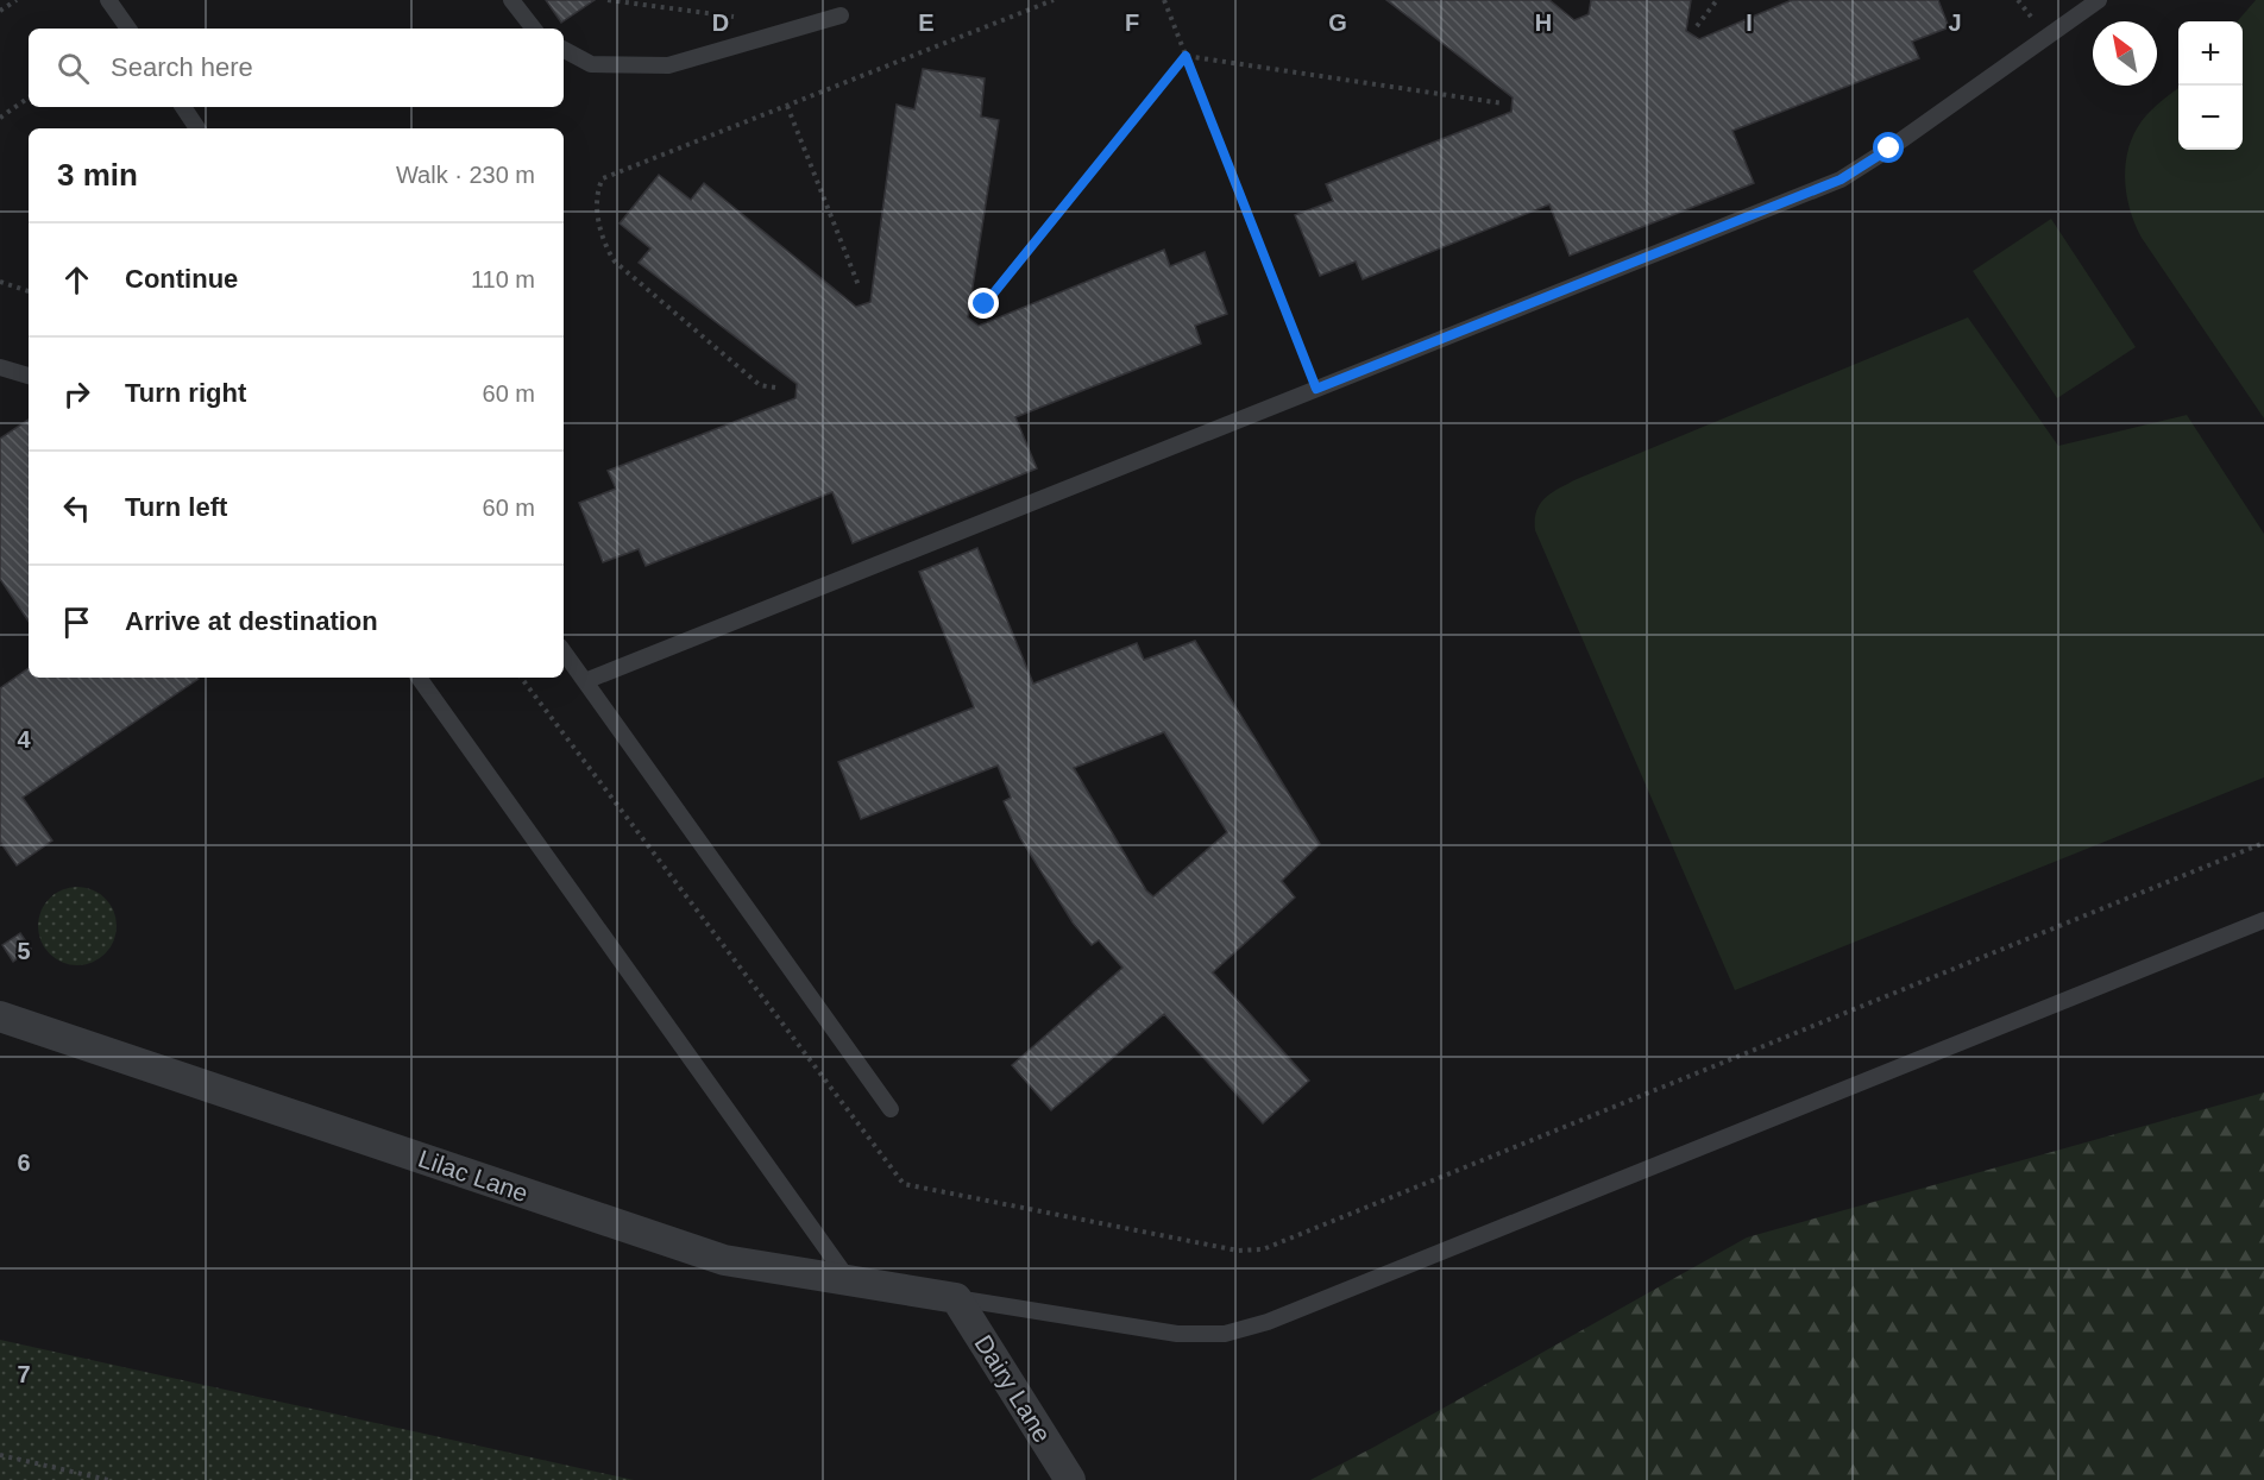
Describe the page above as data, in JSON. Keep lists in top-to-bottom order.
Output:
{
  "streets": {
    "street": ["Lilac Lane", "Dairy Lane"]
  },
  "crossings": [
    ["Lilac Lane", "Dairy Lane"]
  ],
  "north": "top left",
  "page": {
    "map_buttons": ["+", "−"],
    "search": "Search here",
    "heading": ["3 min", "Walk · 230 m"],
    "list": [
      ["Continue", "110 m"],
      ["Turn right", "60 m"],
      ["Turn left", "60 m"],
      "Arrive at destination"
    ]
  },
  "grid": {
    "columns": [
      "D",
      "E",
      "F",
      "G",
      "H",
      "I",
      "J"
    ],
    "rows": [
      "4",
      "5",
      "6",
      "7"
    ]
  }
}
